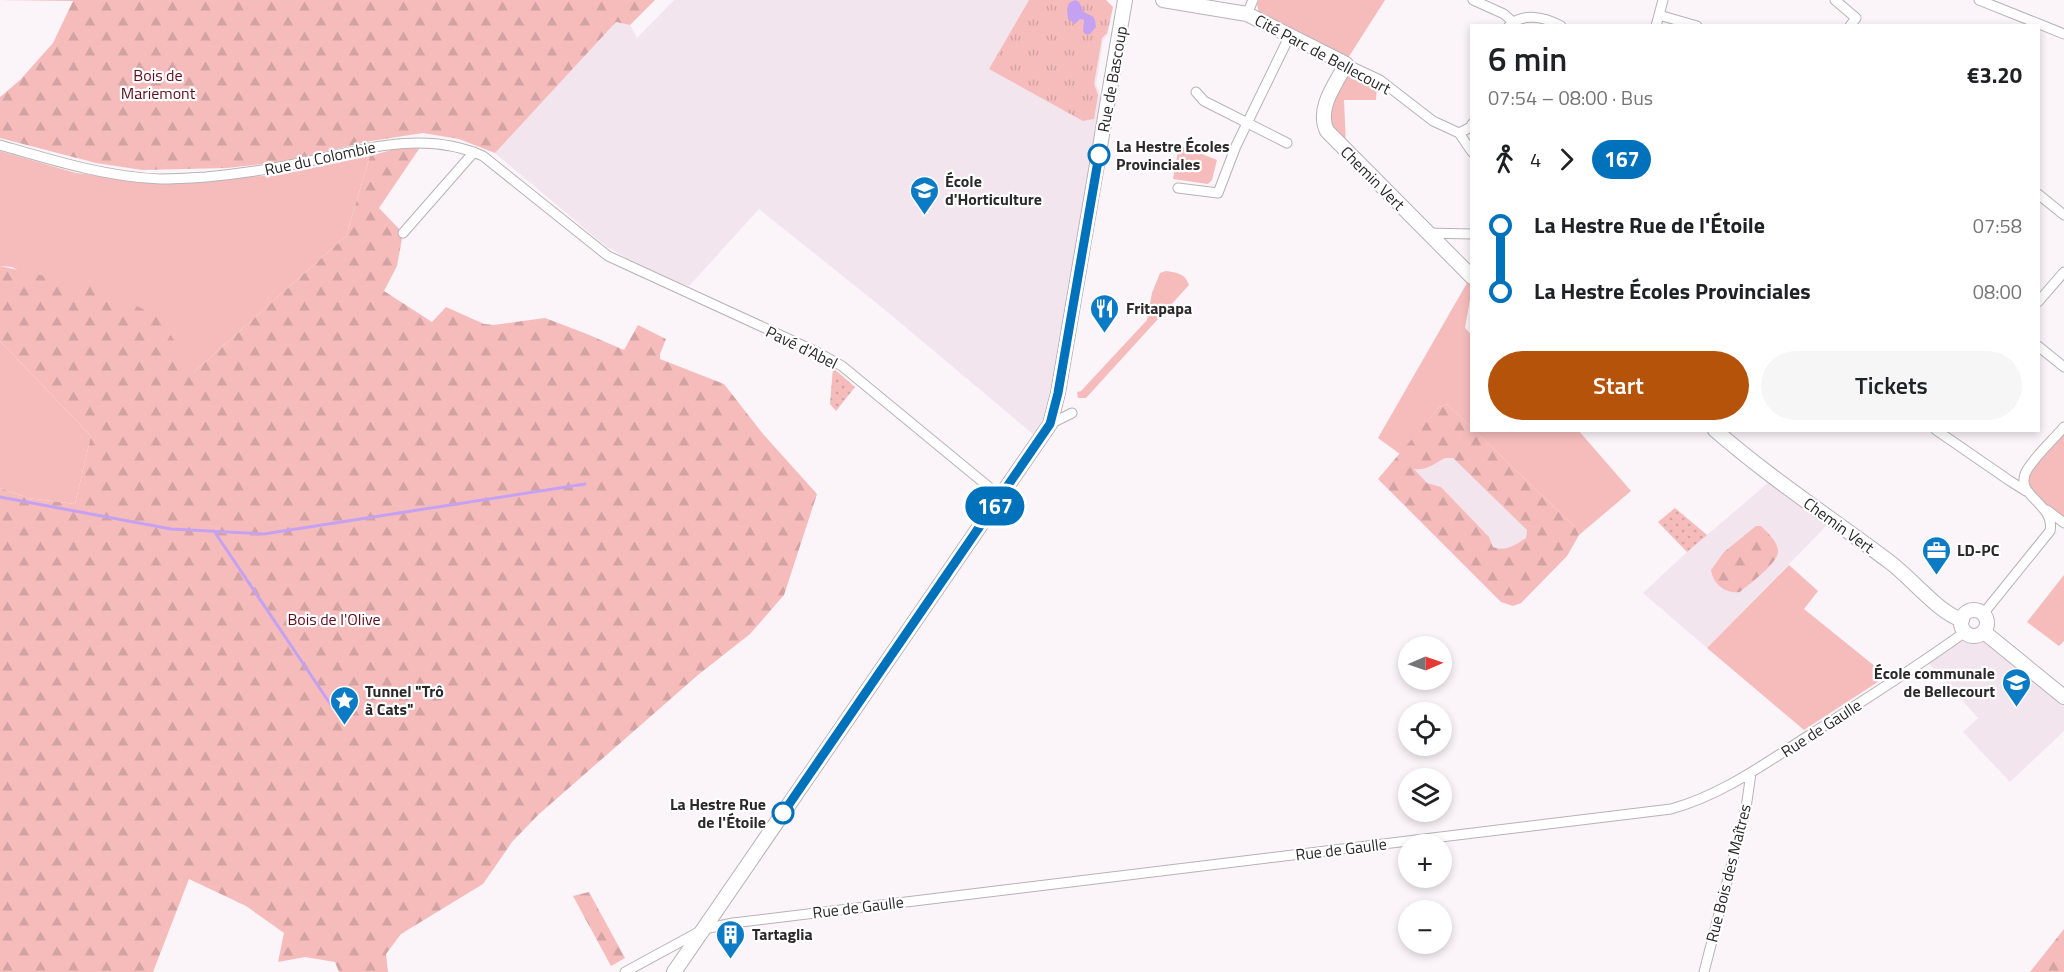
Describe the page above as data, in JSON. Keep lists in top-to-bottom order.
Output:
{
  "streets": {
    "main road": ["Cité Parc de Bellecourt", "Rue de Bascoup", "Chemin Vert"],
    "street": [
      "Rue du Colombie",
      "Pavé d'Abel",
      "Rue de Gaulle",
      "Rue Bois des Maîtres"
    ]
  },
  "crossings": [
    ["Cité Parc de Bellecourt", "Chemin Vert"],
    ["Rue de Bascoup", "Pavé d'Abel"],
    ["Rue de Bascoup", "Rue de Gaulle"],
    ["Rue du Colombie", "Pavé d'Abel"],
    ["Chemin Vert", "Rue de Gaulle"],
    ["Rue de Gaulle", "Rue Bois des Maîtres"]
  ],
  "parks": ["Bois de Mariemont", "Bois de l'Olive"],
  "places": {
    "other": ["La Hestre Écoles Provinciales", "La Hestre Rue de l'Étoile"],
    "school or university": ["École d'Horticulture", "École communale de Bellecourt"],
    "restaurant": ["Fritapapa"],
    "office": ["LD-PC"],
    "place": ["Tunnel \"Trô à Cats\""],
    "building": ["Tartaglia"]
  },
  "lines": ["bus line 167"],
  "north": "right",
  "page": {
    "on_map": "167",
    "heading": ["6 min", "07:54 – 08:00 · Bus", "€3.20"],
    "legs": ["4", "167"],
    "list": [
      {
        "name": "La Hestre Rue de l'Étoile",
        "value": "07:58"
      },
      {
        "name": "La Hestre Écoles Provinciales",
        "value": "08:00"
      }
    ],
    "buttons": ["Start", "Tickets"],
    "map_buttons": ["+", "−"]
  }
}
